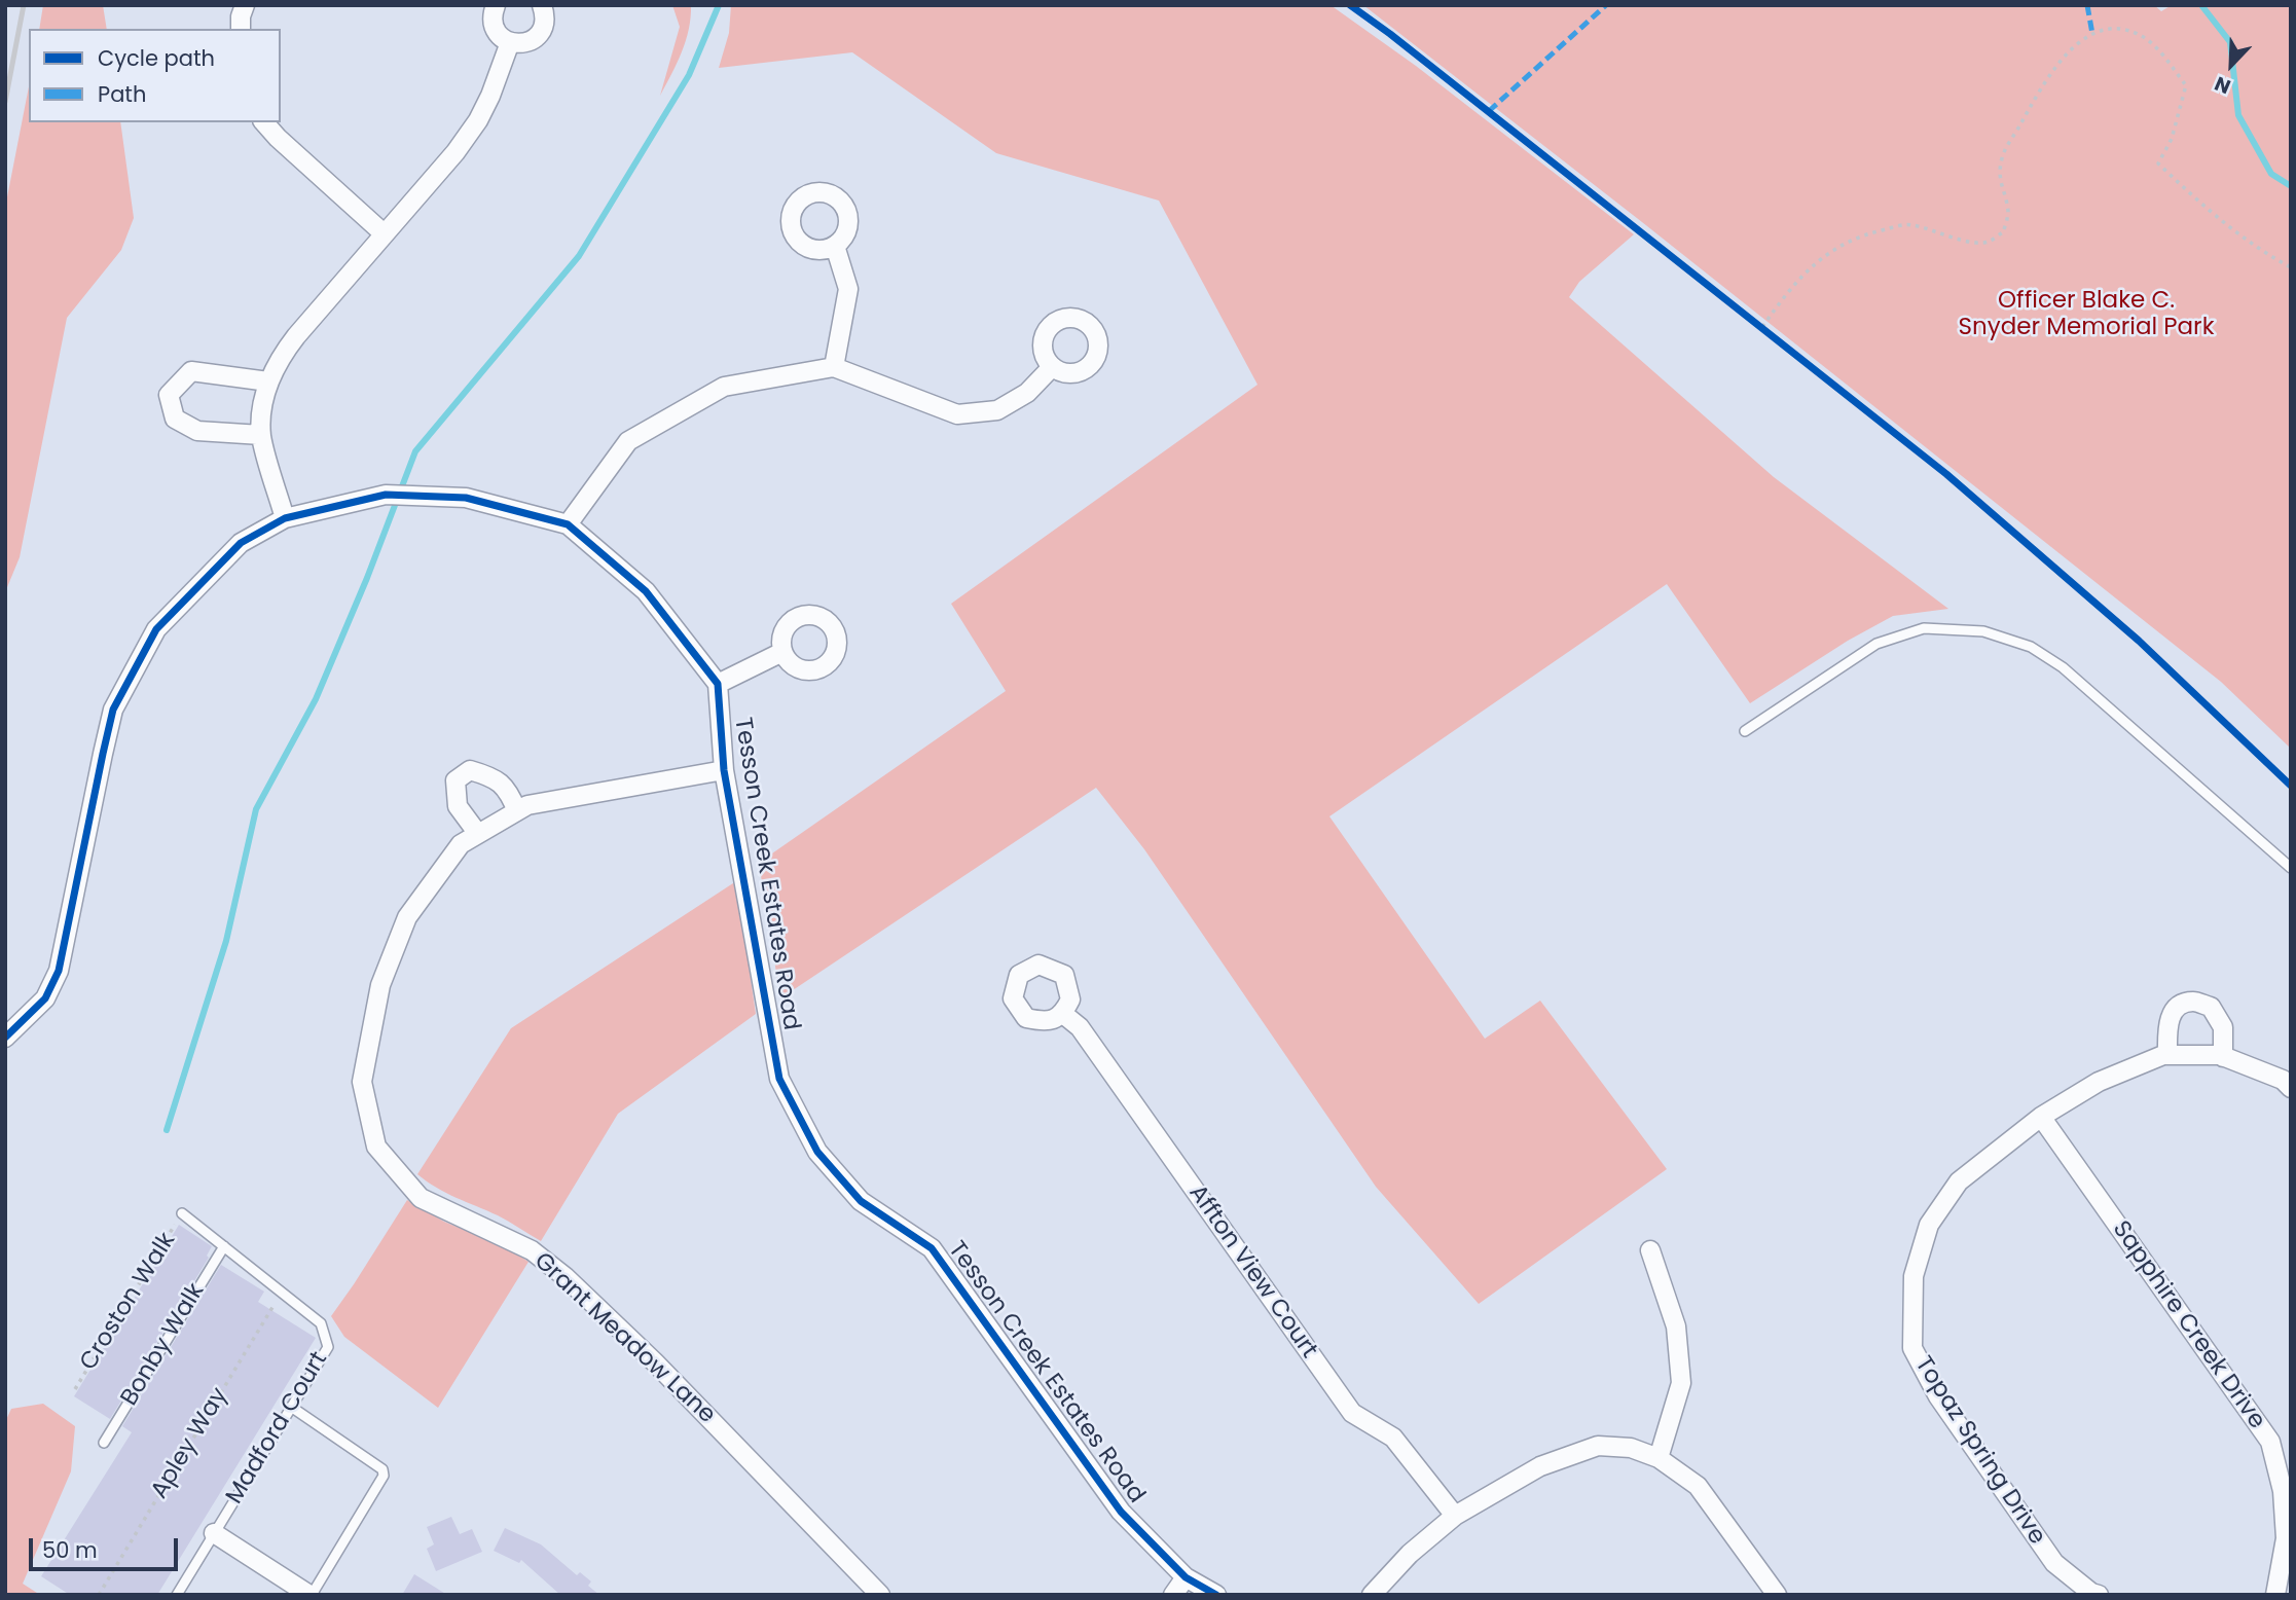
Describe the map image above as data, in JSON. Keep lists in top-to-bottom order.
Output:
{
  "streets": {
    "street": [
      "Tesson Creek Estates Road",
      "Affton View Court",
      "Sapphire Creek Drive",
      "Grant Meadow Lane",
      "Topaz Spring Drive"
    ],
    "lane": ["Bonby Walk", "Madford Court"],
    "path": ["Croston Walk", "Apley Way"]
  },
  "crossings": [
    ["Tesson Creek Estates Road", "Grant Meadow Lane"],
    ["Croston Walk", "Madford Court"],
    ["Sapphire Creek Drive", "Topaz Spring Drive"],
    ["Bonby Walk", "Madford Court"],
    ["Madford Court", "Apley Way"]
  ],
  "parks": ["Officer Blake C. Snyder Memorial Park"],
  "legend": ["Cycle path", "Path"],
  "scale_bar": "50 m",
  "north": "bottom left"
}
